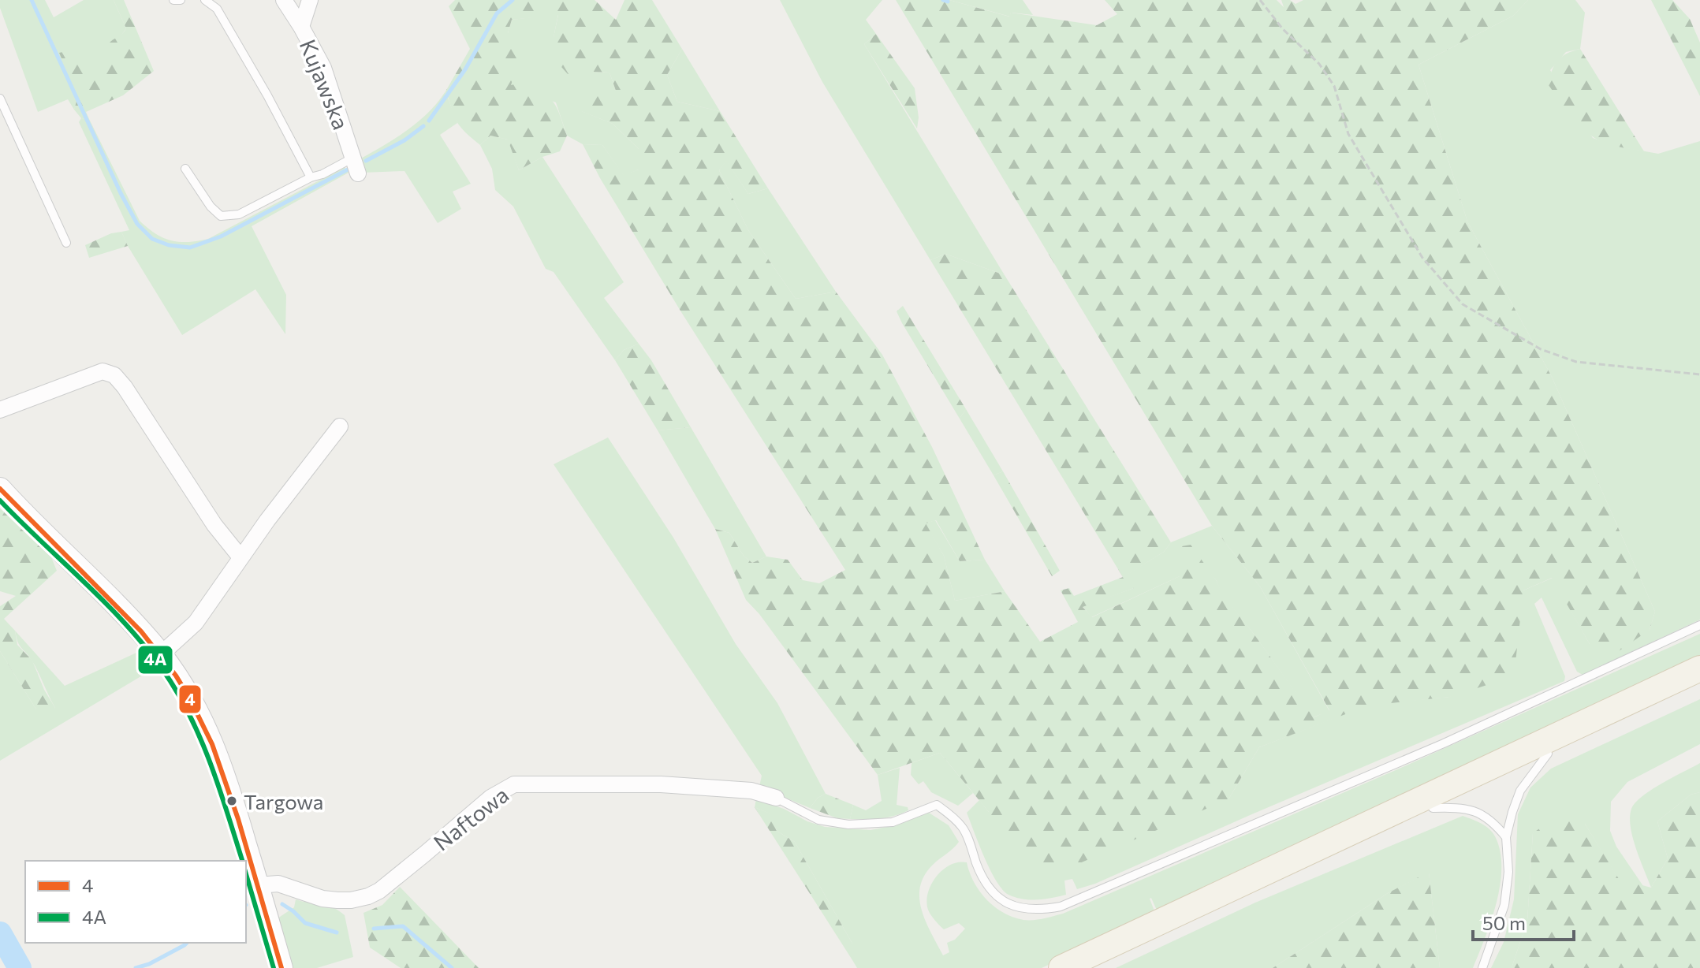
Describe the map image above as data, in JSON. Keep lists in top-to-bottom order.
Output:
{
  "streets": {
    "street": ["Kujawska", "Naftowa"]
  },
  "places": ["Targowa"],
  "lines": ["transit line 4", "transit line 4A"],
  "legend": ["4", "4A"],
  "scale_bar": "50 m"
}
